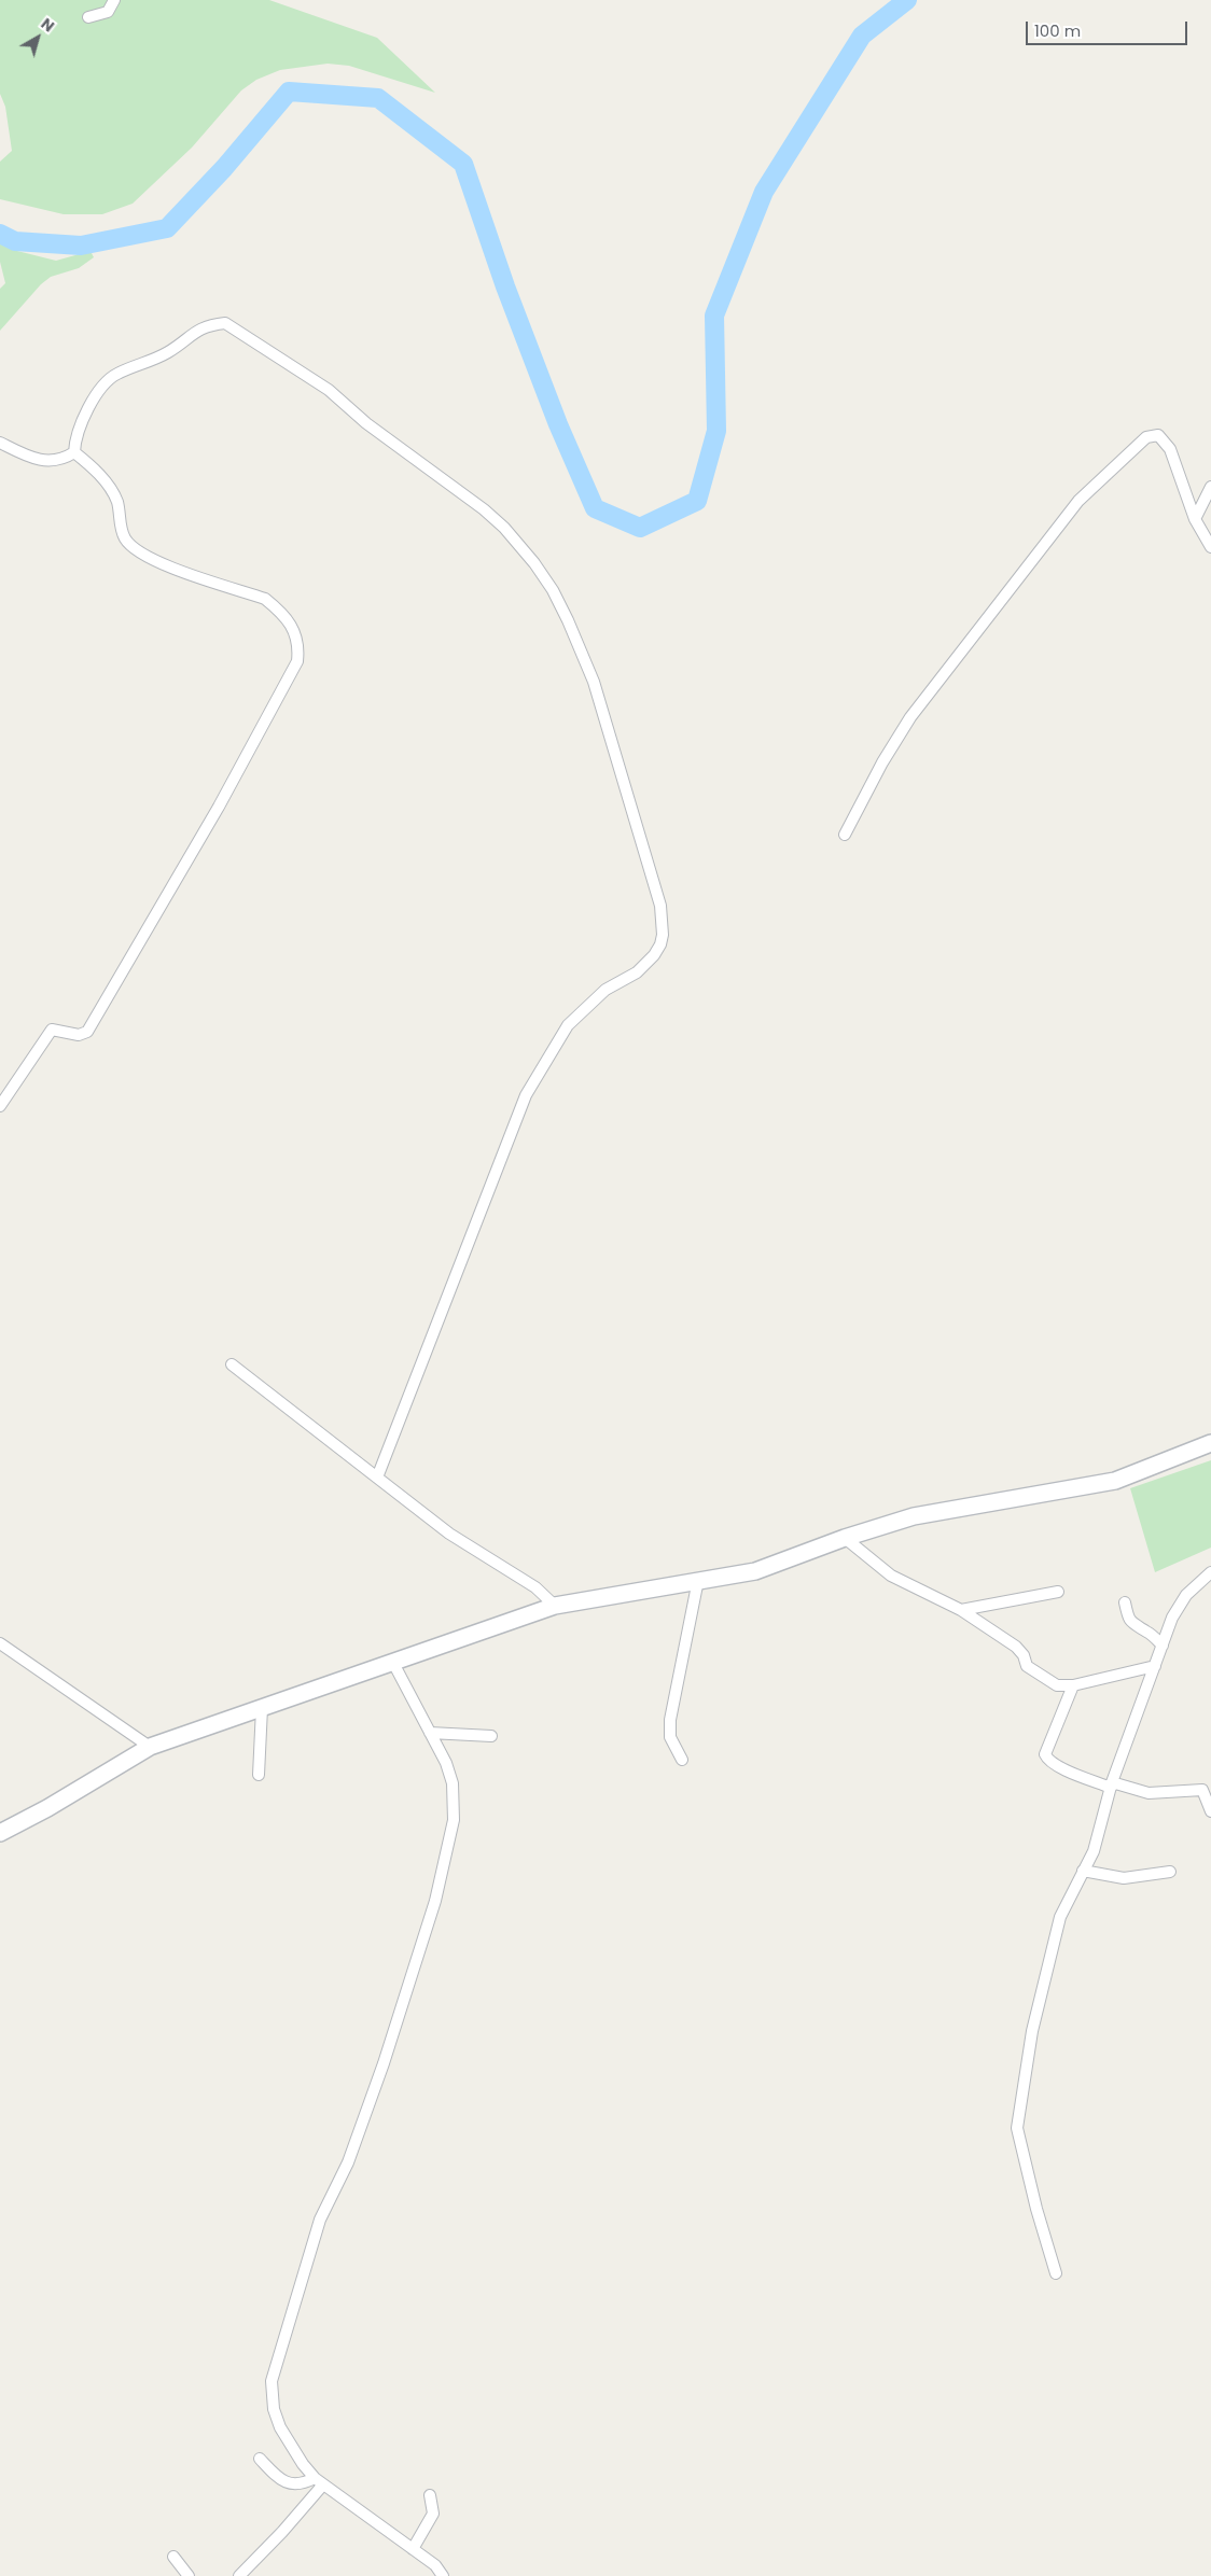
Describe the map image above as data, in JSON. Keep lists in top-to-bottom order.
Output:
{
  "scale_bar": "100 m",
  "north": "top right"
}
